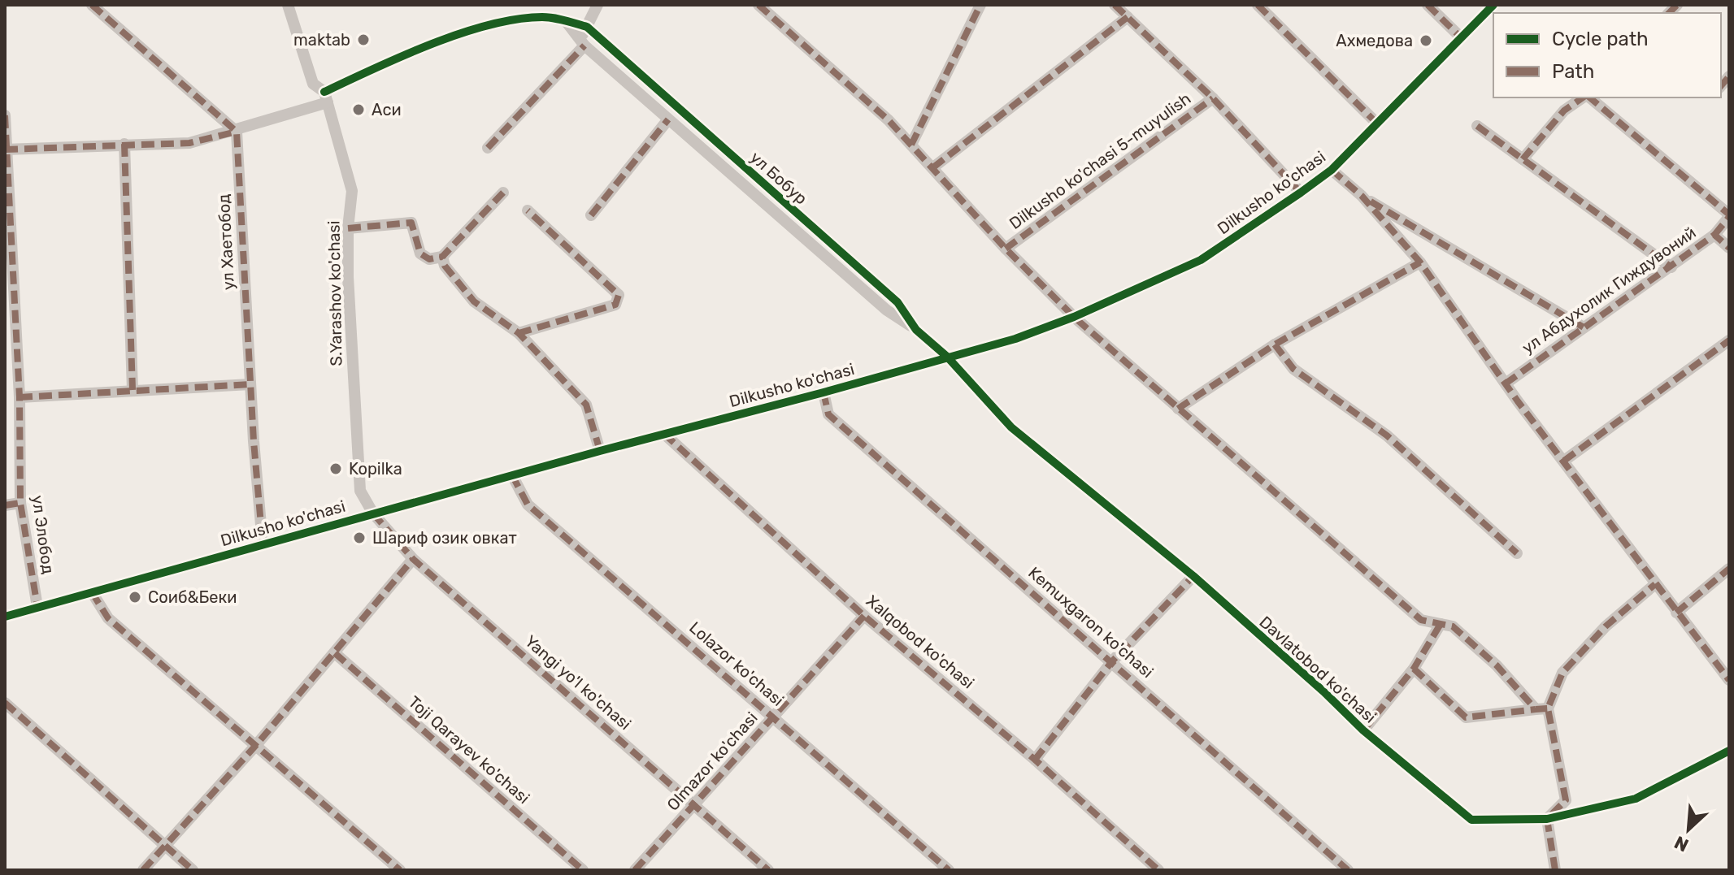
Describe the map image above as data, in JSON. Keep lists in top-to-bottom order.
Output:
{
  "streets": {
    "street": [
      "Dilkusho ko'chasi 5-muyulish",
      "ул Бобур",
      "Dilkusho ko'chasi",
      "ул Хаетобод",
      "ул Абдухолик Гиждувоний",
      "S.Yarashov ko'chasi",
      "ул Элобод",
      "Kemuxgaron ko'chasi",
      "Xalqobod ko'chasi",
      "Lolazor ko'chasi",
      "Davlatobod ko'chasi",
      "Yangi yo'l ko'chasi",
      "Toji Qarayev ko'chasi",
      "Olmazor ko'chasi"
    ]
  },
  "crossings": [
    ["ул Бобур", "Dilkusho ko'chasi"],
    ["ул Бобур", "Davlatobod ko'chasi"],
    ["Dilkusho ko'chasi", "ул Хаетобод"],
    ["Dilkusho ko'chasi", "S.Yarashov ko'chasi"],
    ["Dilkusho ko'chasi", "ул Элобод"],
    ["Dilkusho ko'chasi", "Kemuxgaron ko'chasi"],
    ["Dilkusho ko'chasi", "Xalqobod ko'chasi"],
    ["Dilkusho ko'chasi", "Lolazor ko'chasi"],
    ["Dilkusho ko'chasi", "Davlatobod ko'chasi"],
    ["Dilkusho ko'chasi", "Yangi yo'l ko'chasi"],
    ["S.Yarashov ko'chasi", "Yangi yo'l ko'chasi"],
    ["Xalqobod ko'chasi", "Olmazor ko'chasi"],
    ["Lolazor ko'chasi", "Olmazor ko'chasi"],
    ["Yangi yo'l ko'chasi", "Olmazor ko'chasi"]
  ],
  "places": [
    "maktab",
    "Ахмедова",
    "Аси",
    "Kopilka",
    "Шариф озик овкат",
    "Соиб&Беки"
  ],
  "legend": ["Cycle path", "Path"],
  "north": "bottom left"
}
